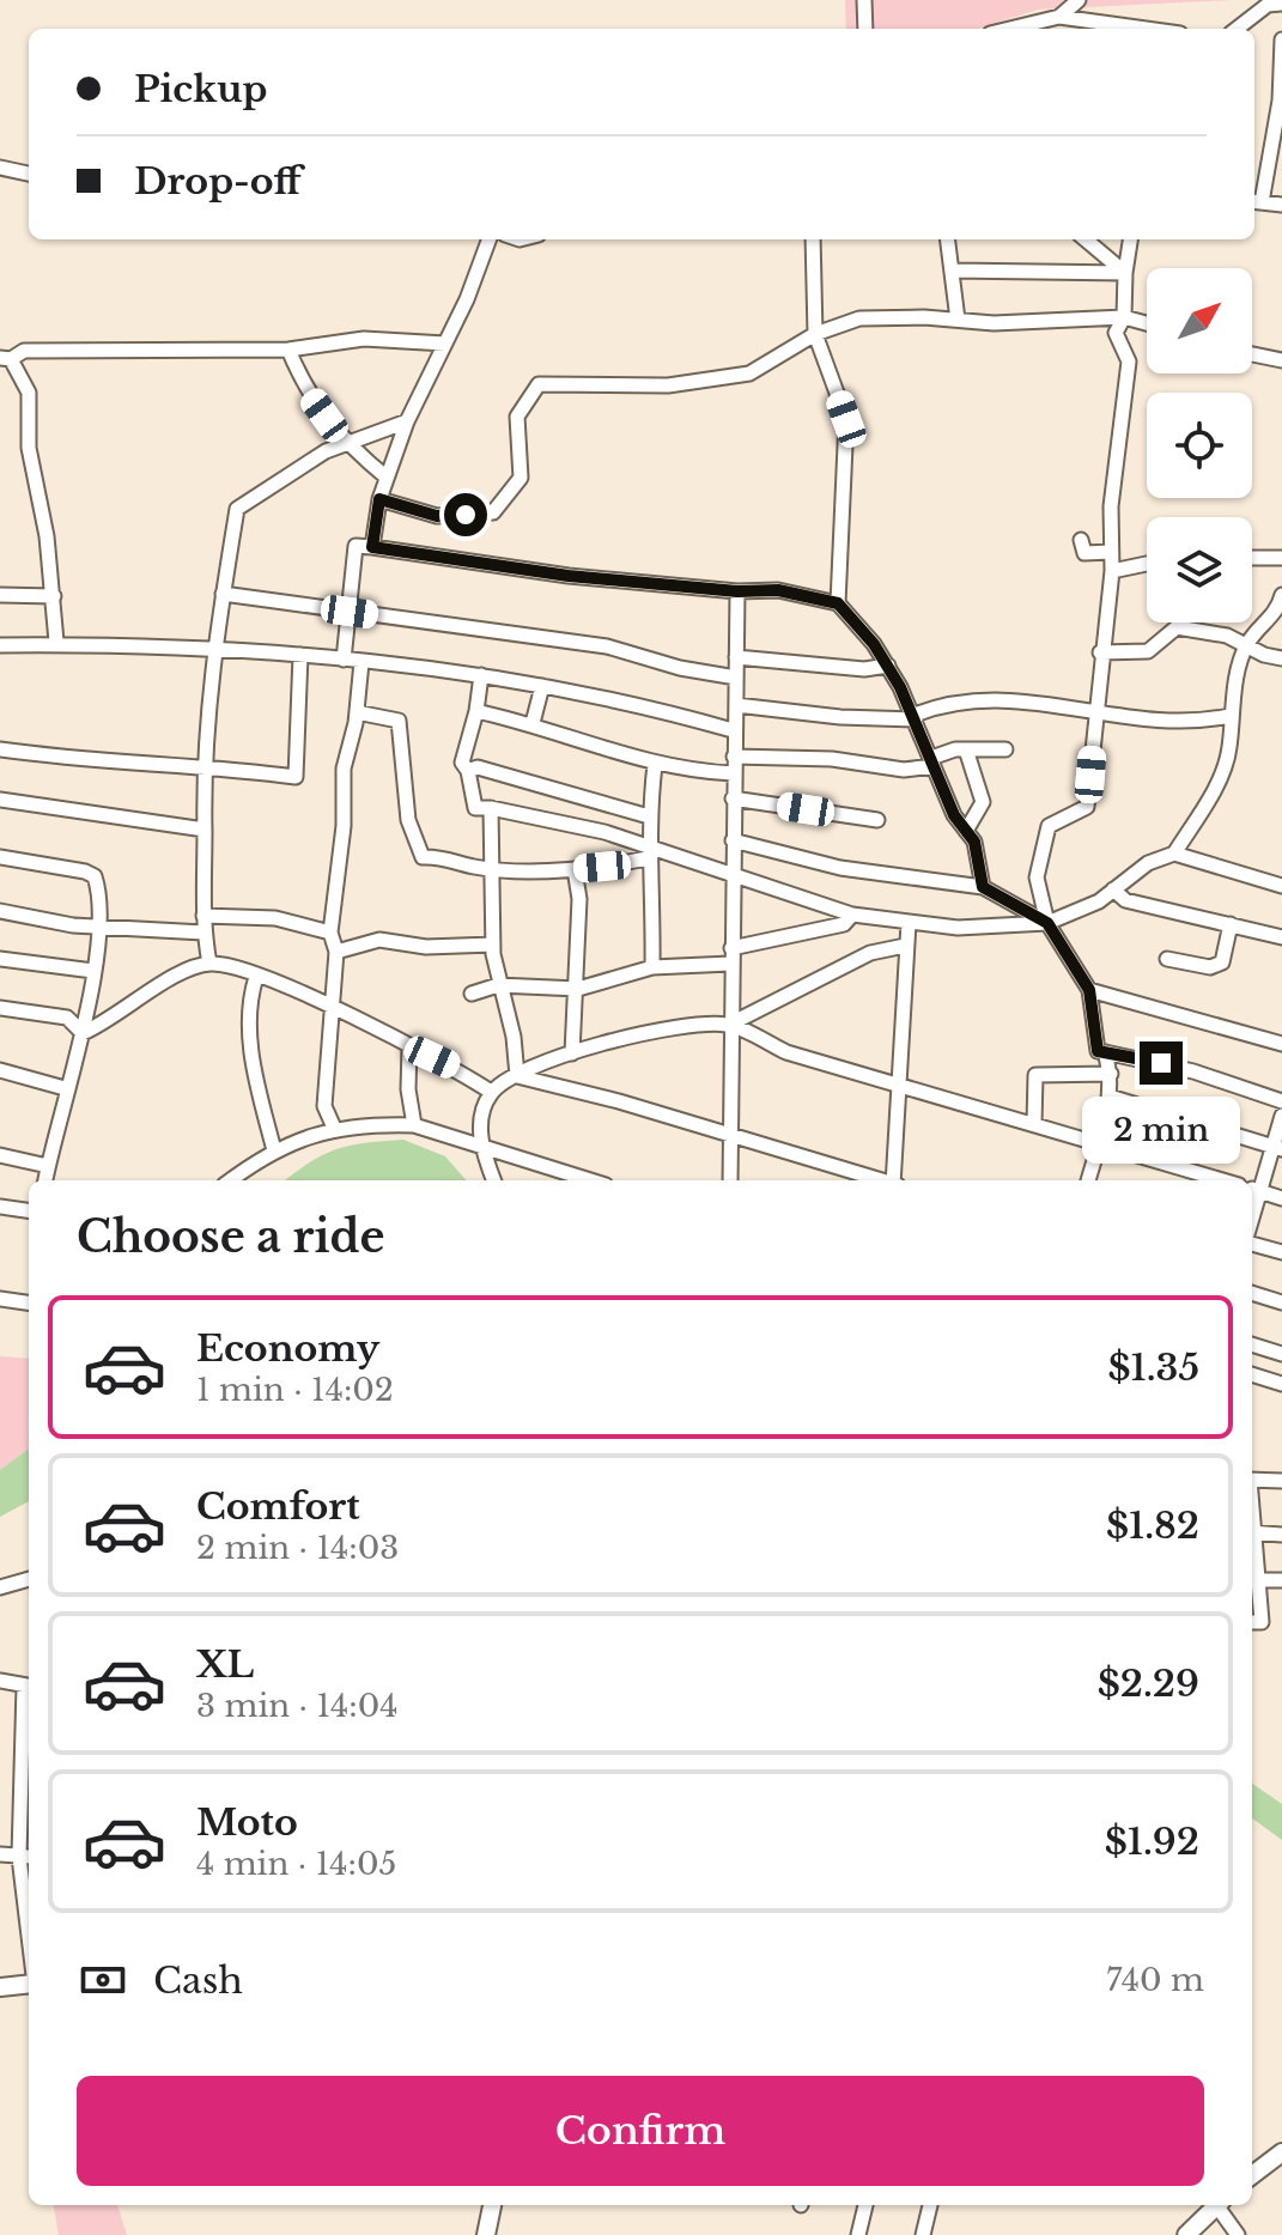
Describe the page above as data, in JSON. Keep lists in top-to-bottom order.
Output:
{
  "north": "top right",
  "page": {
    "banner": ["Pickup", "Drop-off"],
    "bubble": "2 min",
    "heading": "Choose a ride",
    "list": [
      {
        "name": "Economy",
        "note": "1 min · 14:02",
        "value": "$1.35"
      },
      {
        "name": "Comfort",
        "note": "2 min · 14:03",
        "value": "$1.82"
      },
      {
        "name": "XL",
        "note": "3 min · 14:04",
        "value": "$2.29"
      },
      {
        "name": "Moto",
        "note": "4 min · 14:05",
        "value": "$1.92"
      }
    ],
    "pay": ["Cash", "740 m"],
    "buttons": "Confirm"
  }
}
